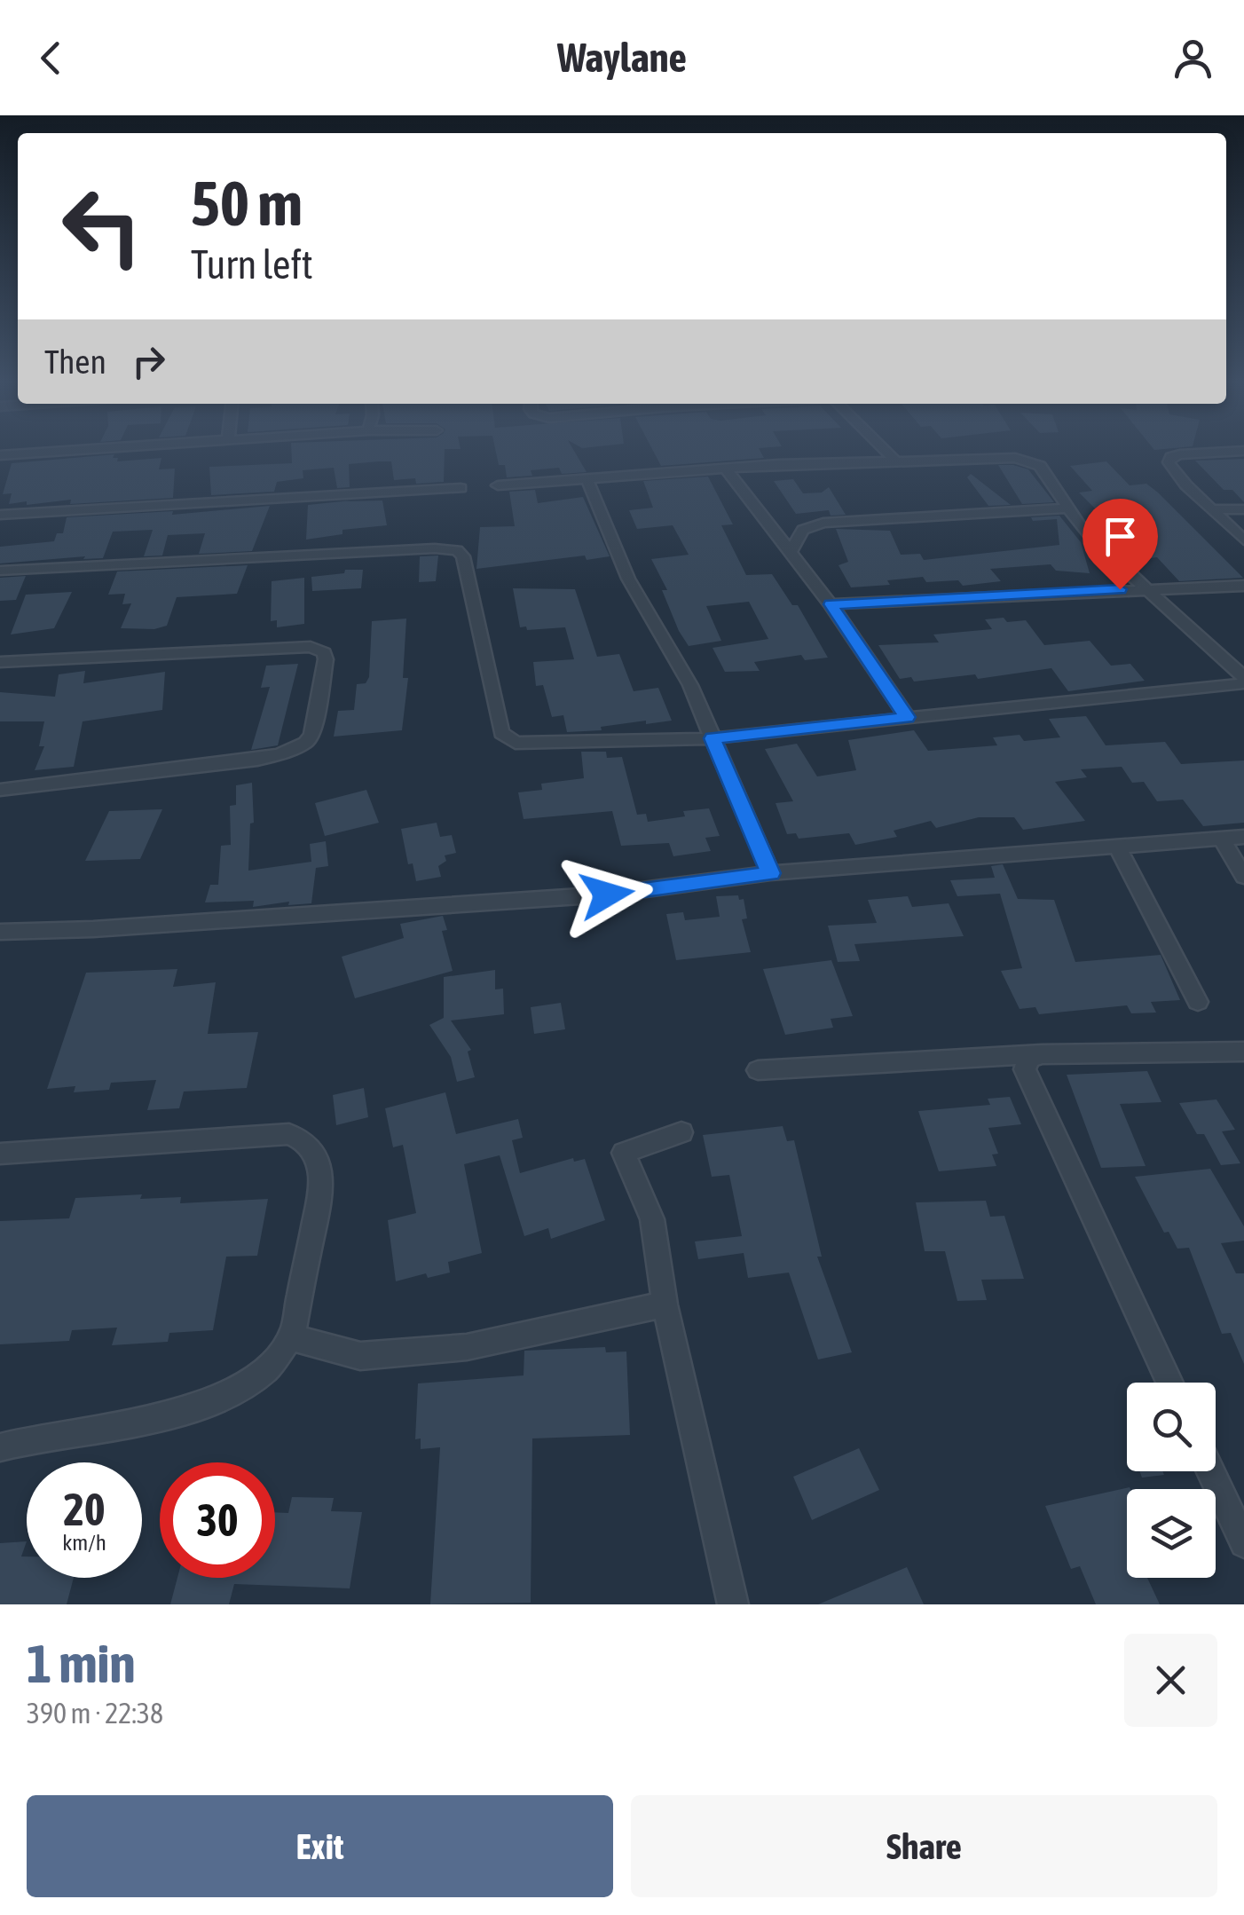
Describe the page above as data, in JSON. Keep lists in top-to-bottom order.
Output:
{
  "page": {
    "header": "Waylane",
    "turn": ["50 m", "Turn left"],
    "then": "Then",
    "speed": "20 km/h",
    "limit": "30",
    "heading": ["1 min", "390 m · 22:38"],
    "buttons": ["Exit", "Share"]
  }
}
